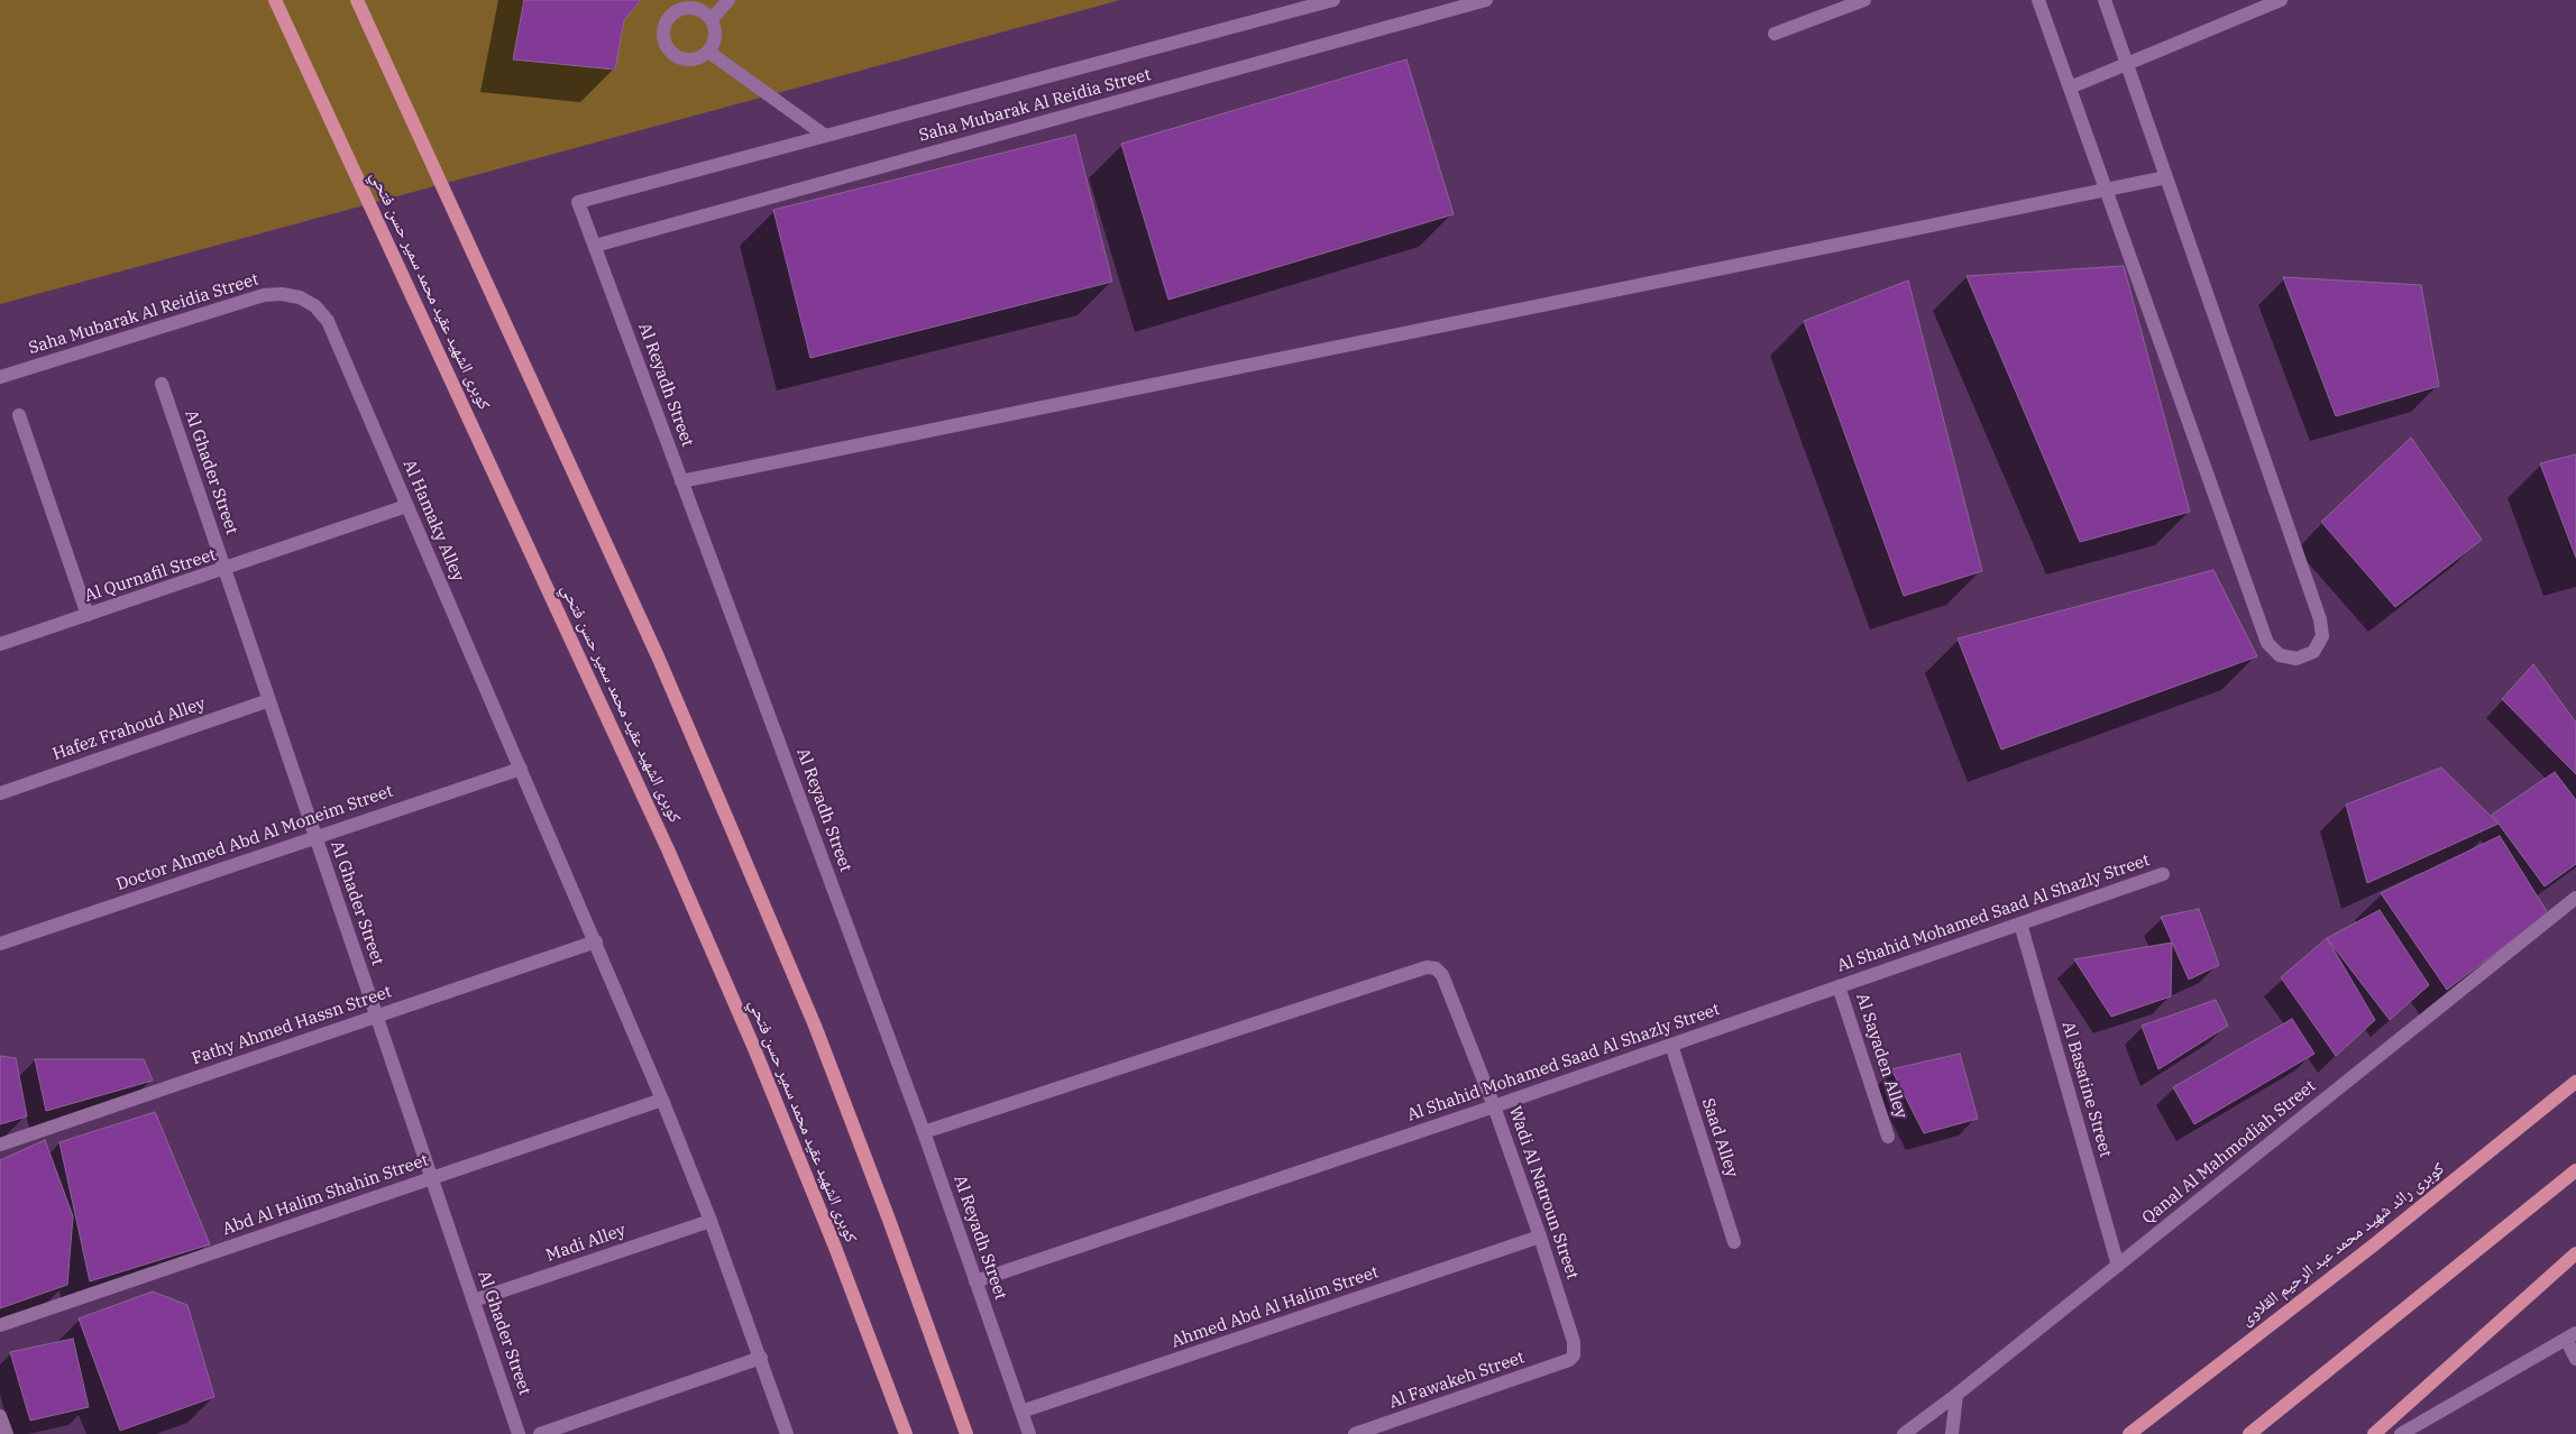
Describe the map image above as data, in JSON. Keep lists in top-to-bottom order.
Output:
{
  "streets": {
    "main road": ["كوبرى الشهيد عقيد محمد سمير حسن فتحي", "كوبرى رائد شهيد محمد عبد الرحيم القلاوى"],
    "street": [
      "Saha Mubarak Al Reidia Street",
      "Al Reyadh Street",
      "Al Ghader Street",
      "Al Hamaky Alley",
      "Al Qurnafil Street",
      "Hafez Frahoud Alley",
      "Doctor Ahmed Abd Al Moneim Street",
      "Al Shahid Mohamed Saad Al Shazly Street",
      "Fathy Ahmed Hassn Street",
      "Al Sayaden Alley",
      "Al Basatine Street",
      "Saad Alley",
      "Qanal Al Mahmodiah Street",
      "Wadi Al Natroun Street",
      "Abd Al Halim Shahin Street",
      "Madi Alley",
      "Ahmed Abd Al Halim Street",
      "Al Fawakeh Street"
    ]
  },
  "crossings": [
    ["Saha Mubarak Al Reidia Street", "Al Reyadh Street"],
    ["Saha Mubarak Al Reidia Street", "Al Hamaky Alley"],
    ["Al Reyadh Street", "Al Shahid Mohamed Saad Al Shazly Street"],
    ["Al Reyadh Street", "Wadi Al Natroun Street"],
    ["Al Reyadh Street", "Ahmed Abd Al Halim Street"],
    ["Al Ghader Street", "Al Qurnafil Street"],
    ["Al Ghader Street", "Hafez Frahoud Alley"],
    ["Al Ghader Street", "Doctor Ahmed Abd Al Moneim Street"],
    ["Al Ghader Street", "Fathy Ahmed Hassn Street"],
    ["Al Ghader Street", "Abd Al Halim Shahin Street"],
    ["Al Ghader Street", "Madi Alley"],
    ["Al Hamaky Alley", "Al Qurnafil Street"],
    ["Al Hamaky Alley", "Doctor Ahmed Abd Al Moneim Street"],
    ["Al Hamaky Alley", "Fathy Ahmed Hassn Street"],
    ["Al Hamaky Alley", "Abd Al Halim Shahin Street"],
    ["Al Hamaky Alley", "Madi Alley"],
    ["Al Shahid Mohamed Saad Al Shazly Street", "Al Sayaden Alley"],
    ["Al Shahid Mohamed Saad Al Shazly Street", "Al Basatine Street"],
    ["Al Shahid Mohamed Saad Al Shazly Street", "Saad Alley"],
    ["Al Shahid Mohamed Saad Al Shazly Street", "Wadi Al Natroun Street"],
    ["Al Basatine Street", "Qanal Al Mahmodiah Street"],
    ["Wadi Al Natroun Street", "Ahmed Abd Al Halim Street"],
    ["Wadi Al Natroun Street", "Al Fawakeh Street"]
  ]
}
